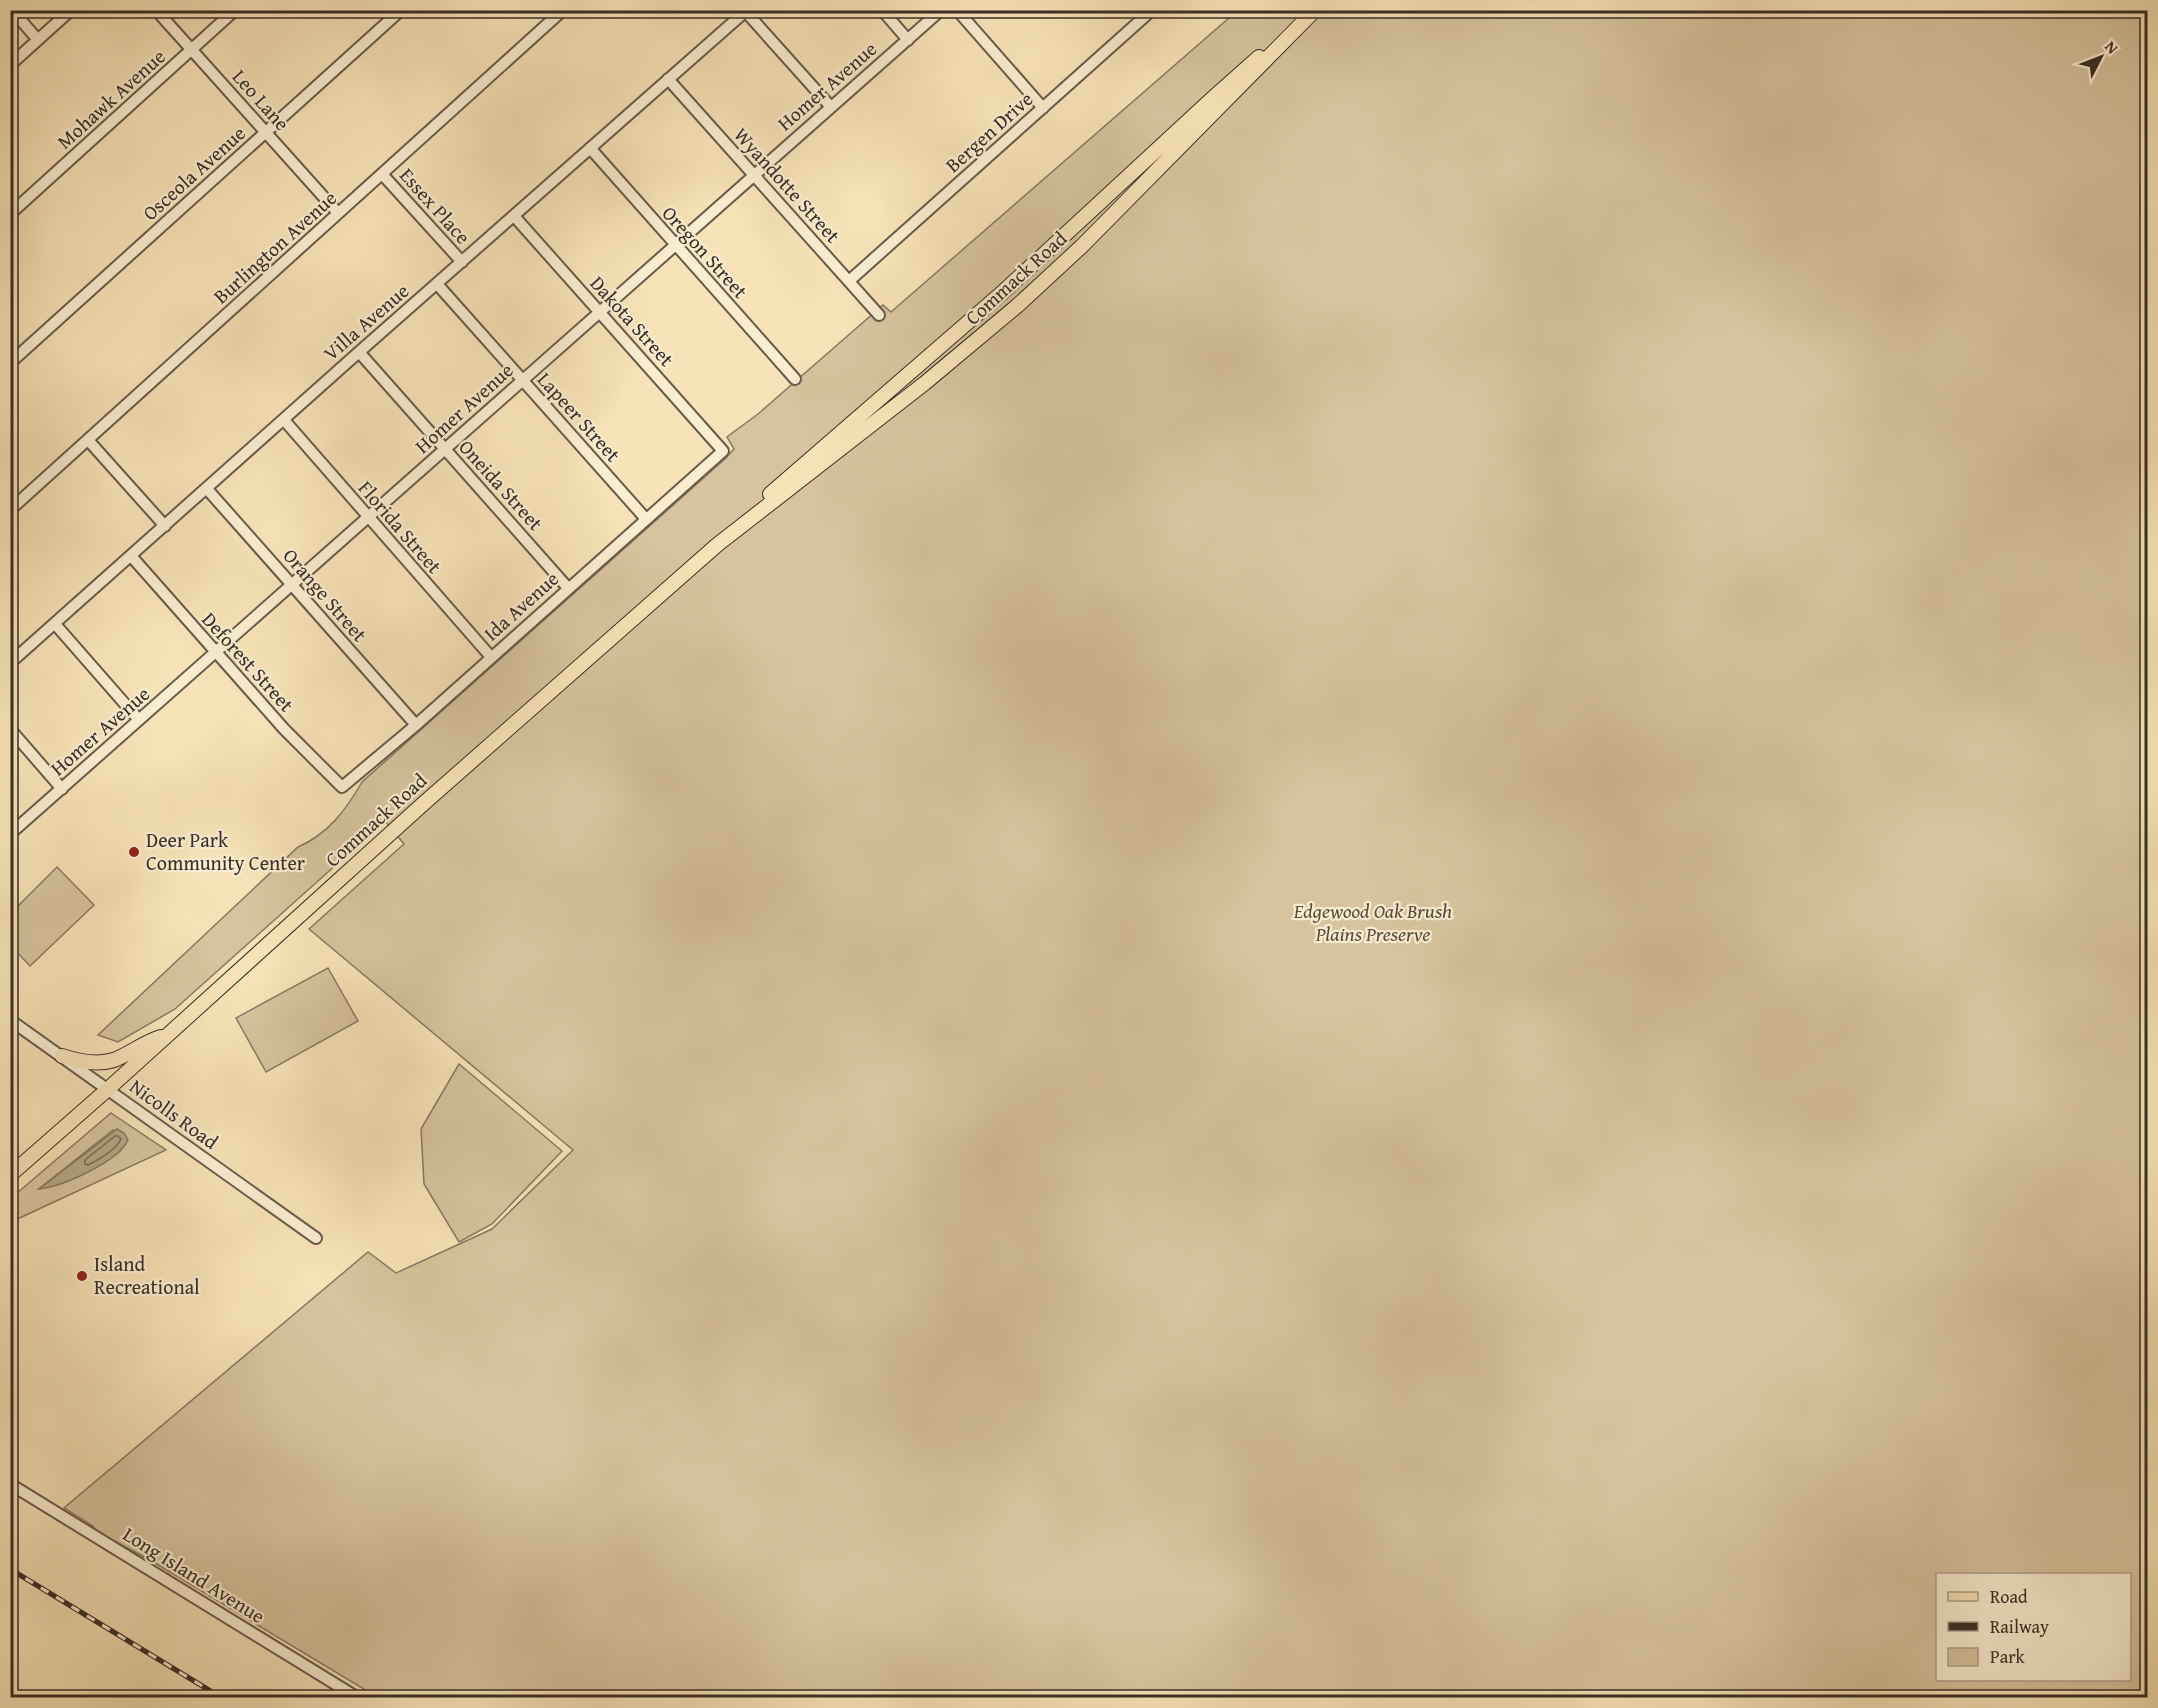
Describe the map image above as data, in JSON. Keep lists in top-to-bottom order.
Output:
{
  "streets": {
    "main road": ["Commack Road"],
    "street": [
      "Homer Avenue",
      "Mohawk Avenue",
      "Leo Lane",
      "Bergen Drive",
      "Osceola Avenue",
      "Wyandotte Street",
      "Essex Place",
      "Burlington Avenue",
      "Oregon Street",
      "Dakota Street",
      "Villa Avenue",
      "Lapeer Street",
      "Oneida Street",
      "Florida Street",
      "Orange Street",
      "Ida Avenue",
      "Deforest Street",
      "Nicolls Road",
      "Long Island Avenue"
    ]
  },
  "crossings": [
    ["Homer Avenue", "Wyandotte Street"],
    ["Homer Avenue", "Oregon Street"],
    ["Homer Avenue", "Dakota Street"],
    ["Homer Avenue", "Lapeer Street"],
    ["Homer Avenue", "Oneida Street"],
    ["Homer Avenue", "Florida Street"],
    ["Homer Avenue", "Orange Street"],
    ["Homer Avenue", "Deforest Street"],
    ["Mohawk Avenue", "Leo Lane"],
    ["Leo Lane", "Osceola Avenue"],
    ["Leo Lane", "Burlington Avenue"],
    ["Bergen Drive", "Wyandotte Street"],
    ["Wyandotte Street", "Villa Avenue"],
    ["Essex Place", "Burlington Avenue"],
    ["Essex Place", "Villa Avenue"],
    ["Oregon Street", "Villa Avenue"],
    ["Commack Road", "Nicolls Road"],
    ["Dakota Street", "Villa Avenue"],
    ["Dakota Street", "Ida Avenue"],
    ["Villa Avenue", "Lapeer Street"],
    ["Villa Avenue", "Oneida Street"],
    ["Villa Avenue", "Florida Street"],
    ["Villa Avenue", "Orange Street"],
    ["Villa Avenue", "Deforest Street"],
    ["Lapeer Street", "Ida Avenue"],
    ["Oneida Street", "Ida Avenue"],
    ["Florida Street", "Ida Avenue"],
    ["Orange Street", "Ida Avenue"],
    ["Ida Avenue", "Deforest Street"]
  ],
  "parks": ["Edgewood Oak Brush Plains Preserve"],
  "places": ["Deer Park Community Center", "Island Recreational"],
  "legend": ["Road", "Railway", "Park"],
  "north": "top right"
}
